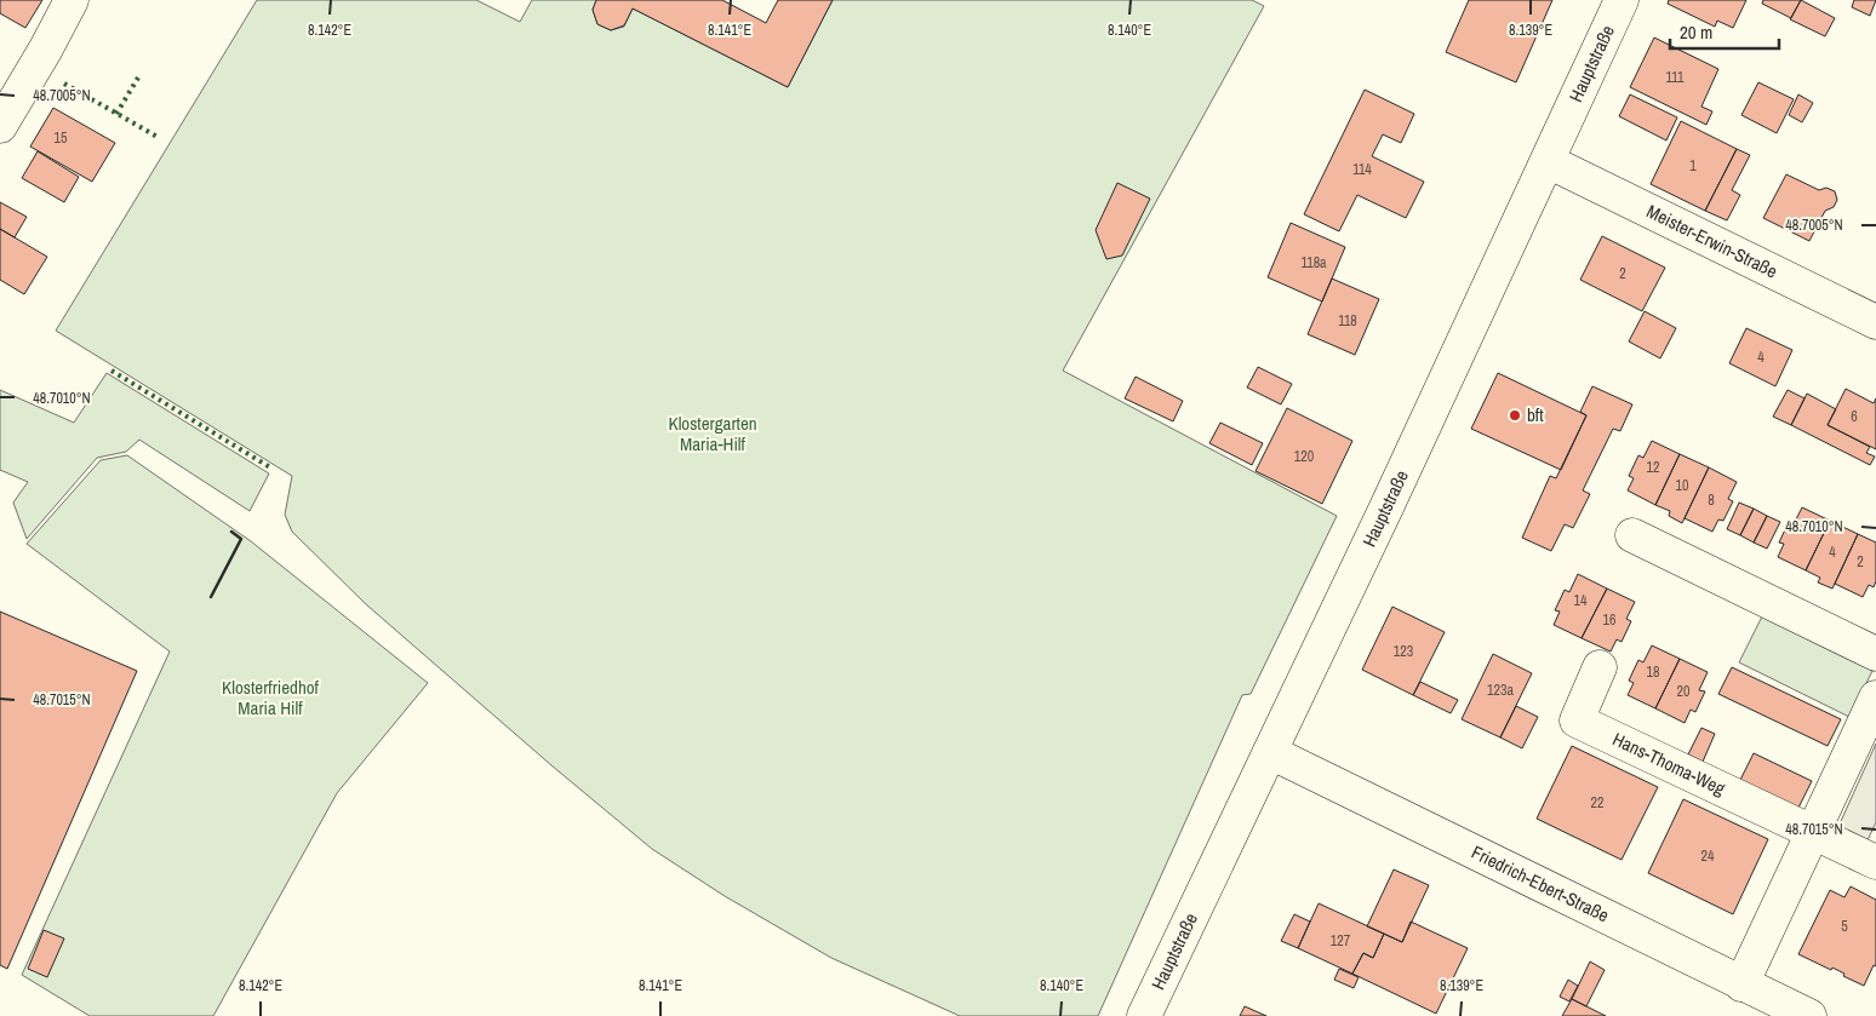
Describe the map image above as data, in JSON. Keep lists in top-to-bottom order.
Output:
{
  "streets": {
    "street": [
      "Hauptstraße",
      "Meister-Erwin-Straße",
      "Hans-Thoma-Weg",
      "Friedrich-Ebert-Straße"
    ]
  },
  "crossings": [
    ["Hauptstraße", "Meister-Erwin-Straße"],
    ["Hauptstraße", "Friedrich-Ebert-Straße"]
  ],
  "parks": ["Klostergarten Maria-Hilf", "Klosterfriedhof Maria Hilf"],
  "places": ["bft"],
  "house_numbers": [
    "111",
    "15",
    "1",
    "114",
    "118a",
    "2",
    "118",
    "4",
    "6",
    "120",
    "12",
    "10",
    "8",
    "4",
    "2",
    "14",
    "16",
    "123",
    "18",
    "123a",
    "20",
    "22",
    "24",
    "5",
    "127"
  ],
  "scale_bar": "20 m",
  "coordinates": [
    "8.142°E",
    "8.141°E",
    "8.140°E",
    "8.139°E",
    "48.7005°N",
    "48.7010°N",
    "48.7015°N"
  ]
}
